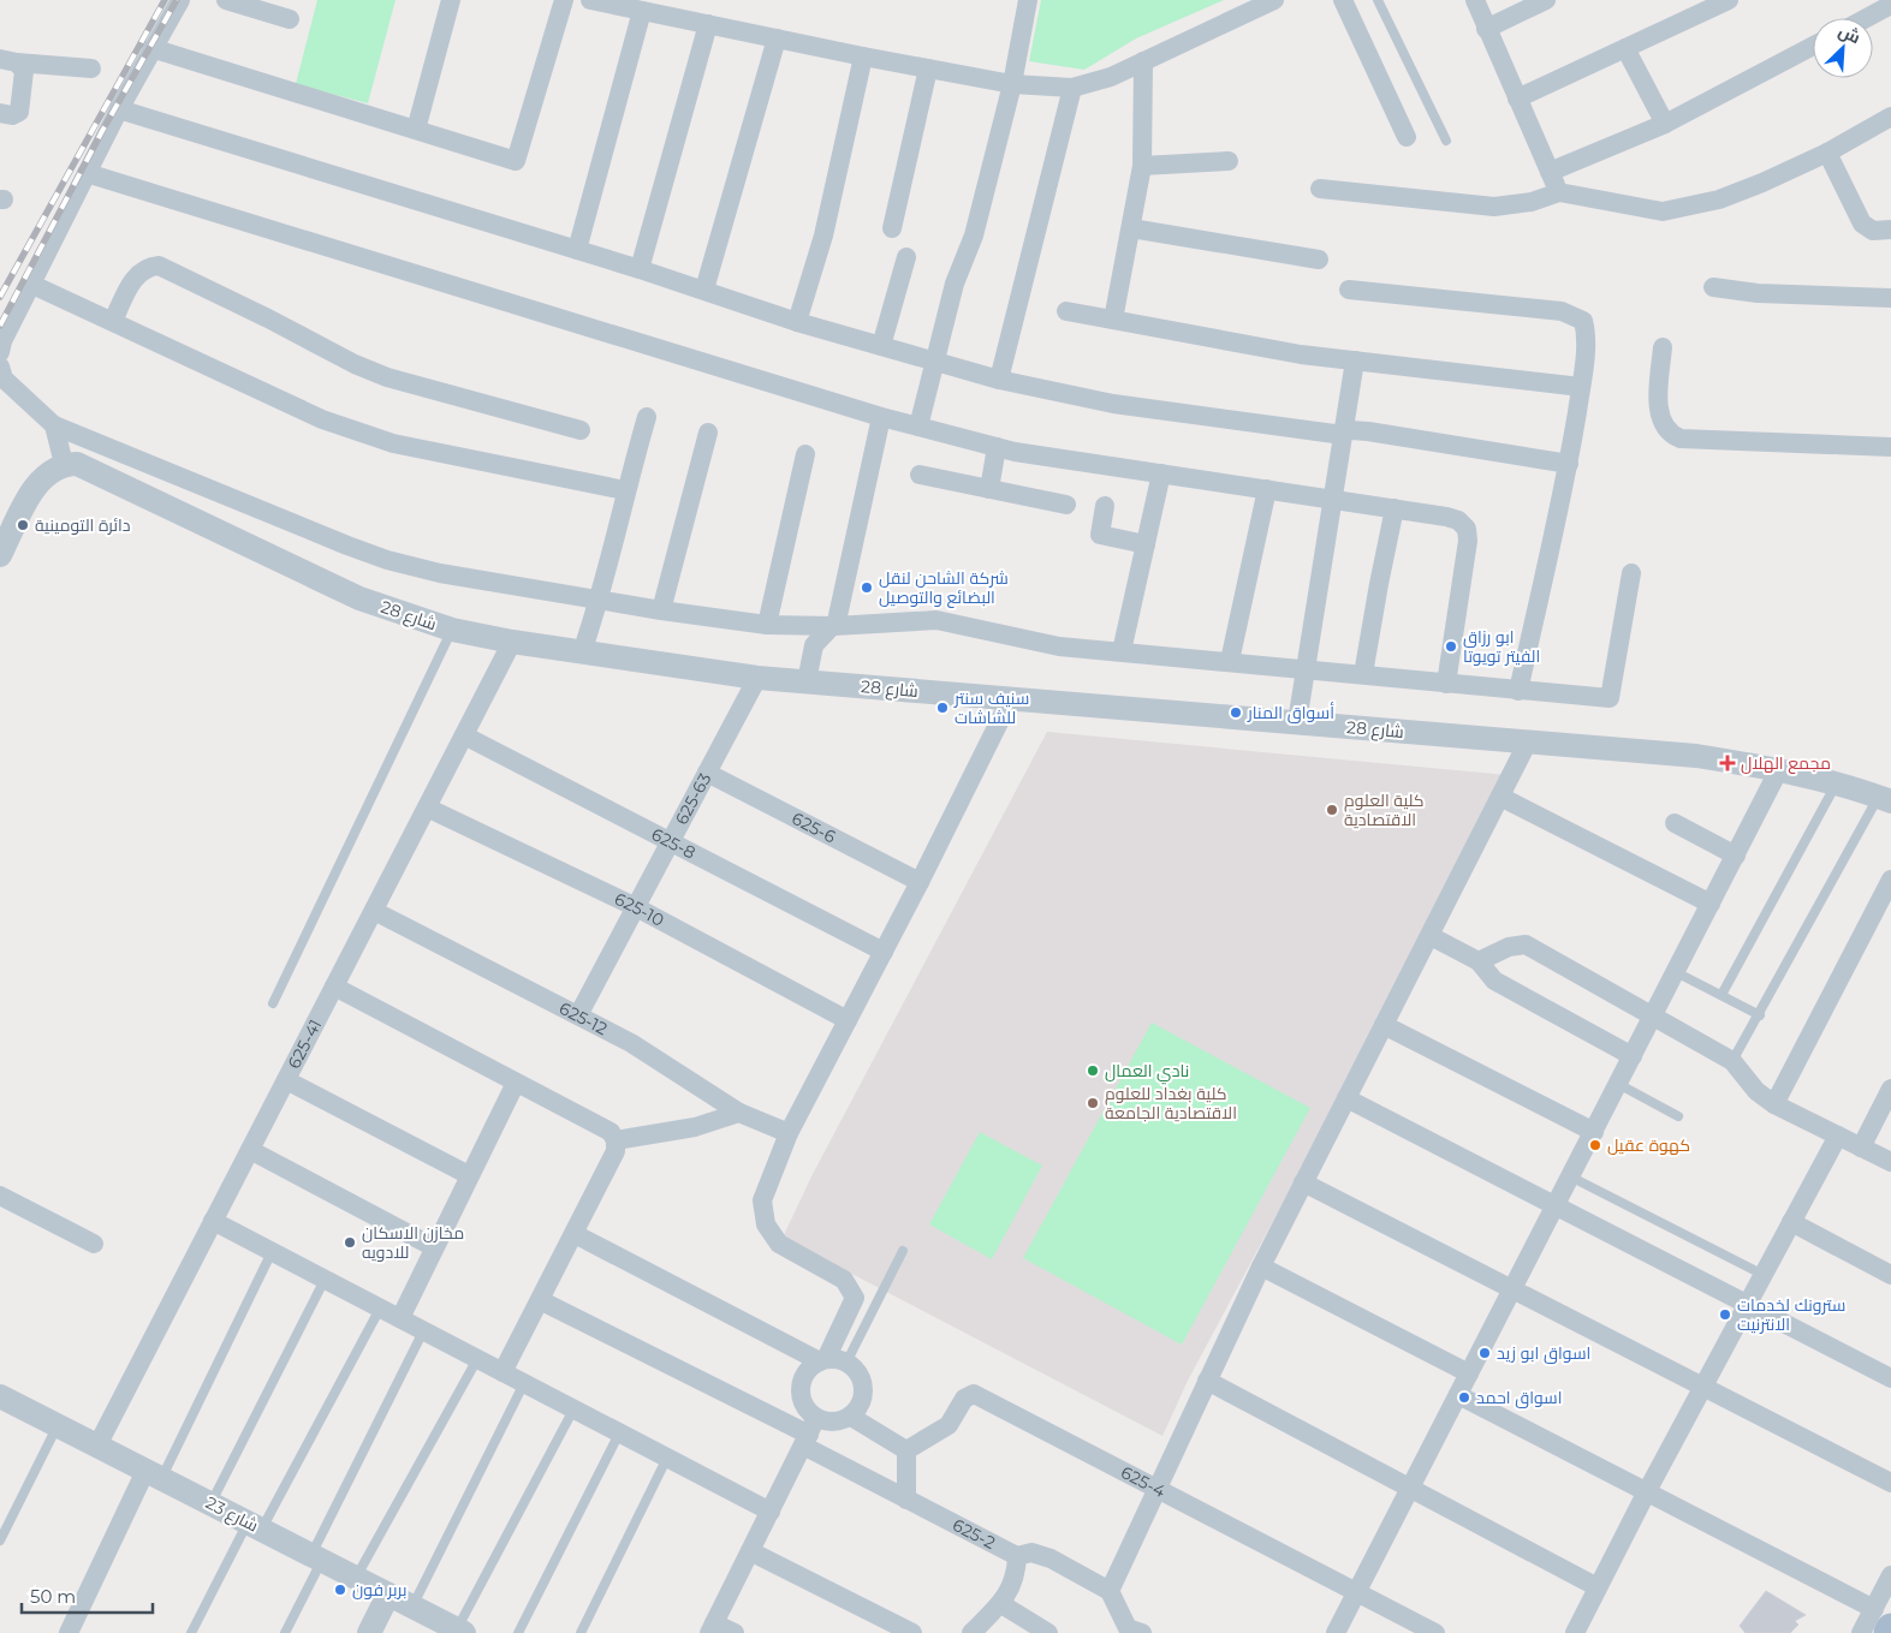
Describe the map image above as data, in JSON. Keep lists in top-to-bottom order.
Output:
{
  "streets": {
    "street": [
      "شارع 28",
      "625-63",
      "625-6",
      "625-8",
      "625-10",
      "625-12",
      "625-41",
      "625-4",
      "شارع 23",
      "625-2"
    ]
  },
  "crossings": [
    ["شارع 28", "625-63"],
    ["شارع 28", "625-41"],
    ["625-63", "625-6"],
    ["625-63", "625-8"],
    ["625-63", "625-10"],
    ["625-63", "625-12"],
    ["625-8", "625-41"],
    ["625-10", "625-41"],
    ["625-12", "625-41"],
    ["625-41", "شارع 23"]
  ],
  "places": {
    "other": [
      "دائرة التومينية",
      "شركة الشاحن لنقل البضائع والتوصيل",
      "ابو رزاق الفيتر تويوتا",
      "سنيف سنتر للشاشات",
      "أسواق المنار",
      "كلية العلوم الاقتصادية",
      "نادي العمال",
      "كلية بغداد للعلوم الاقتصادية الجامعة",
      "كهوة عقيل",
      "مخازن الاسكان للادويه",
      "سترونك لخدمات الانترنيت",
      "اسواق ابو زيد",
      "اسواق احمد",
      "بربر فون"
    ],
    "health": ["مجمع الهلال"]
  },
  "scale_bar": "50 m",
  "north": "top right"
}
